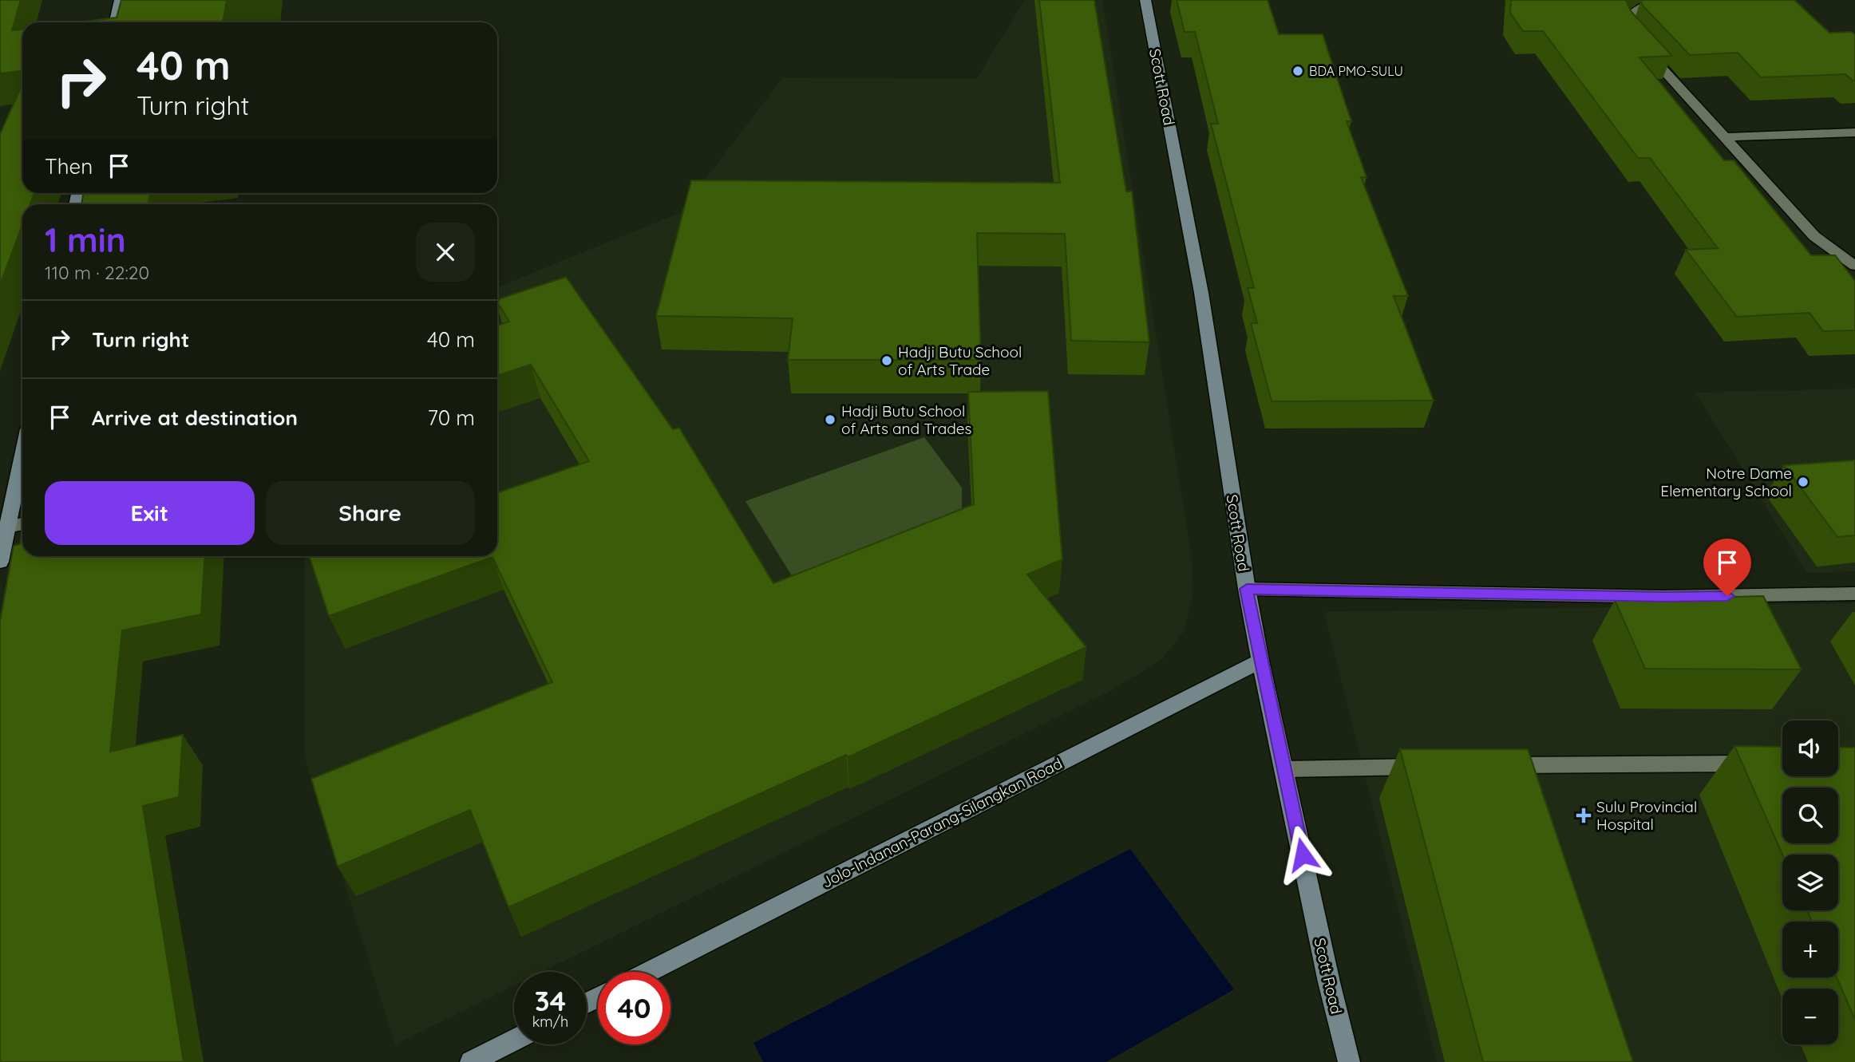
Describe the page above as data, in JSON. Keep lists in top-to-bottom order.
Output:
{
  "streets": {
    "street": ["Scott Road", "Jolo-Indanan-Parang-Silangkan Road"]
  },
  "crossings": [
    ["Scott Road", "Jolo-Indanan-Parang-Silangkan Road"]
  ],
  "places": {
    "other": [
      "BDA PMO-SULU",
      "Hadji Butu School of Arts Trade",
      "Hadji Butu School of Arts and Trades",
      "Notre Dame Elementary School"
    ],
    "health": ["Sulu Provincial Hospital"]
  },
  "page": {
    "turn": ["40 m", "Turn right"],
    "then": "Then",
    "heading": ["1 min", "110 m · 22:20"],
    "list": [
      {
        "name": "Turn right",
        "value": "40 m"
      },
      {
        "name": "Arrive at destination",
        "value": "70 m"
      }
    ],
    "buttons": ["Exit", "Share"],
    "map_buttons": ["+", "−"],
    "speed": "34 km/h",
    "limit": "40"
  }
}
